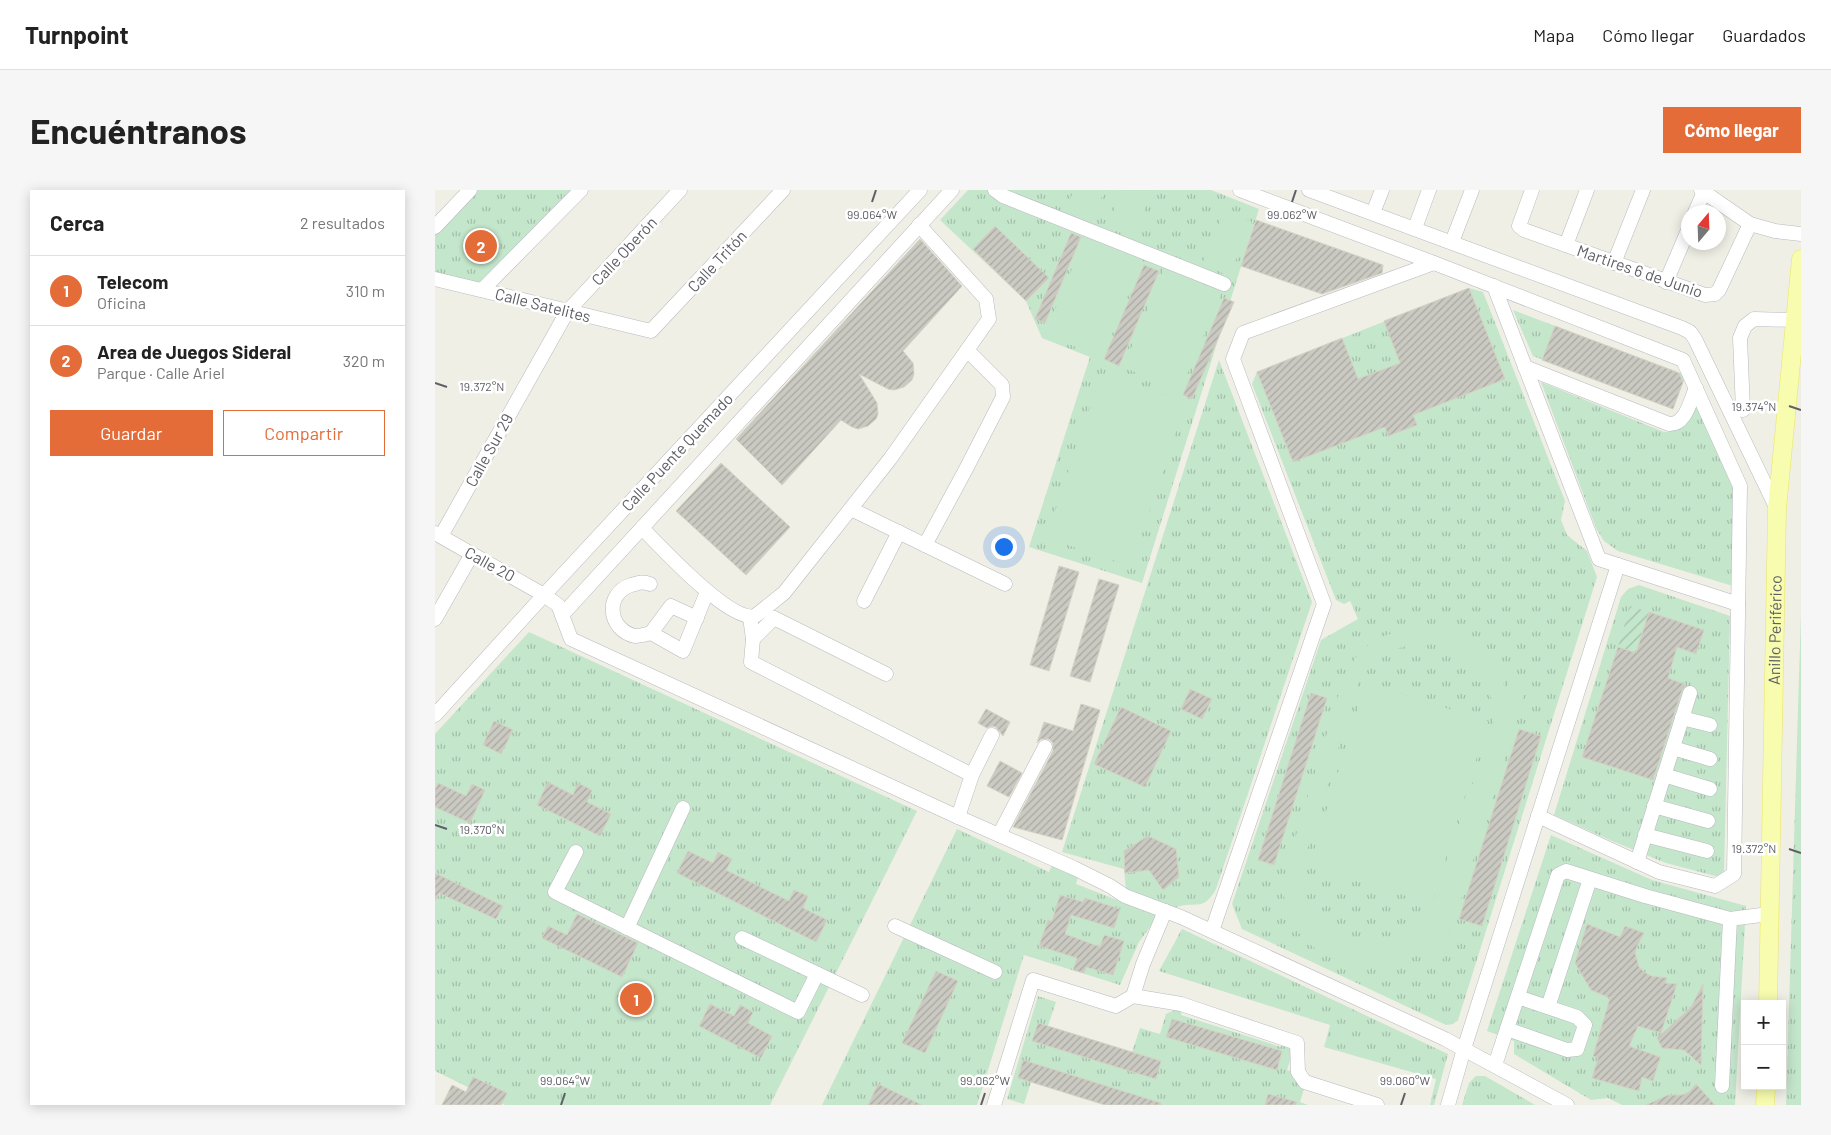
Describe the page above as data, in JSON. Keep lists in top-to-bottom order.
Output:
{
  "streets": {
    "main road": ["Anillo Periférico"],
    "street": [
      "Calle Oberón",
      "Calle Tritón",
      "Martires 6 de Junio",
      "Calle Satelites",
      "Calle Sur 29",
      "Calle Puente Quemado",
      "Calle 20"
    ]
  },
  "crossings": [
    ["Calle Oberón", "Calle Satelites"],
    ["Calle Oberón", "Calle Sur 29"],
    ["Calle Tritón", "Calle Satelites"],
    ["Calle Satelites", "Calle Sur 29"],
    ["Calle Sur 29", "Calle 20"],
    ["Calle Puente Quemado", "Calle 20"]
  ],
  "north": "top",
  "page": {
    "header": "Turnpoint",
    "nav": ["Mapa", "Cómo llegar", "Guardados"],
    "buttons": [
      "Cómo llegar",
      ["Guardar", "Compartir"]
    ],
    "title": "Encuéntranos",
    "heading": ["Cerca", "2 resultados"],
    "pins": ["2", "1"],
    "list": [
      {
        "mark": "1",
        "name": "Telecom",
        "note": "Oficina",
        "value": "310 m"
      },
      {
        "mark": "2",
        "name": "Area de Juegos Sideral",
        "note": "Parque · Calle Ariel",
        "value": "320 m"
      }
    ],
    "map_buttons": ["+", "−"]
  },
  "coordinates": [
    "99.064°W",
    "99.062°W",
    "19.372°N",
    "19.374°N",
    "19.370°N",
    "99.060°W"
  ]
}
